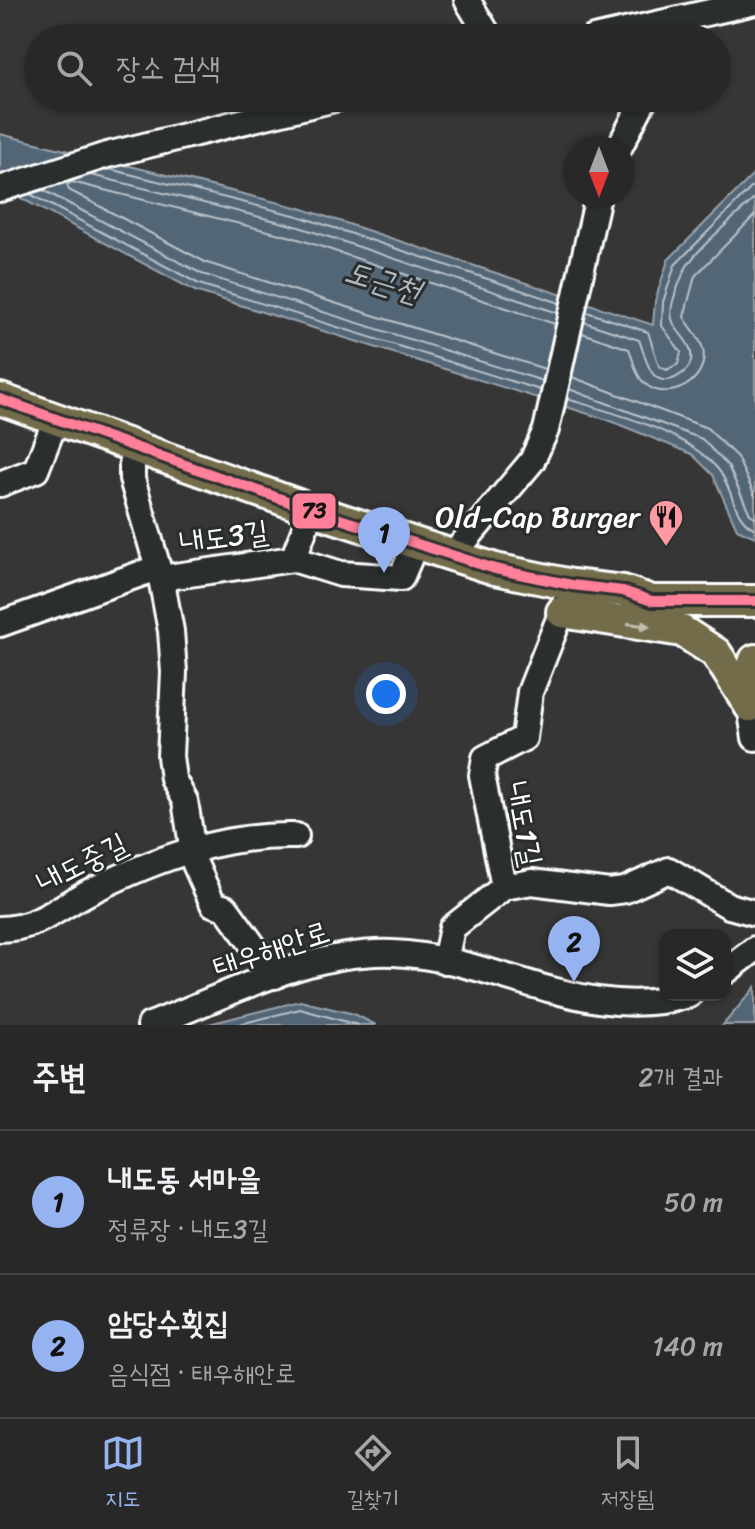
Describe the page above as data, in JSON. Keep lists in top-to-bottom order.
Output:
{
  "streets": {
    "street": [
      "내도3길",
      "내도1길",
      "내도중길",
      "태우해안로"
    ]
  },
  "crossings": [
    ["내도3길", "내도중길"],
    ["내도3길", "태우해안로"]
  ],
  "water": ["도근천"],
  "places": {
    "restaurant": ["Old-Cap Burger"]
  },
  "lines": ["transit line 73"],
  "north": "bottom",
  "page": {
    "search": "장소 검색",
    "pins": ["1", "2"],
    "heading": ["주변", "2개 결과"],
    "list": [
      {
        "mark": "1",
        "name": "내도동 서마을",
        "note": "정류장 · 내도3길",
        "value": "50 m"
      },
      {
        "mark": "2",
        "name": "암당수횟집",
        "note": "음식점 · 태우해안로",
        "value": "140 m"
      }
    ],
    "nav": ["지도", "길찾기", "저장됨"]
  }
}
